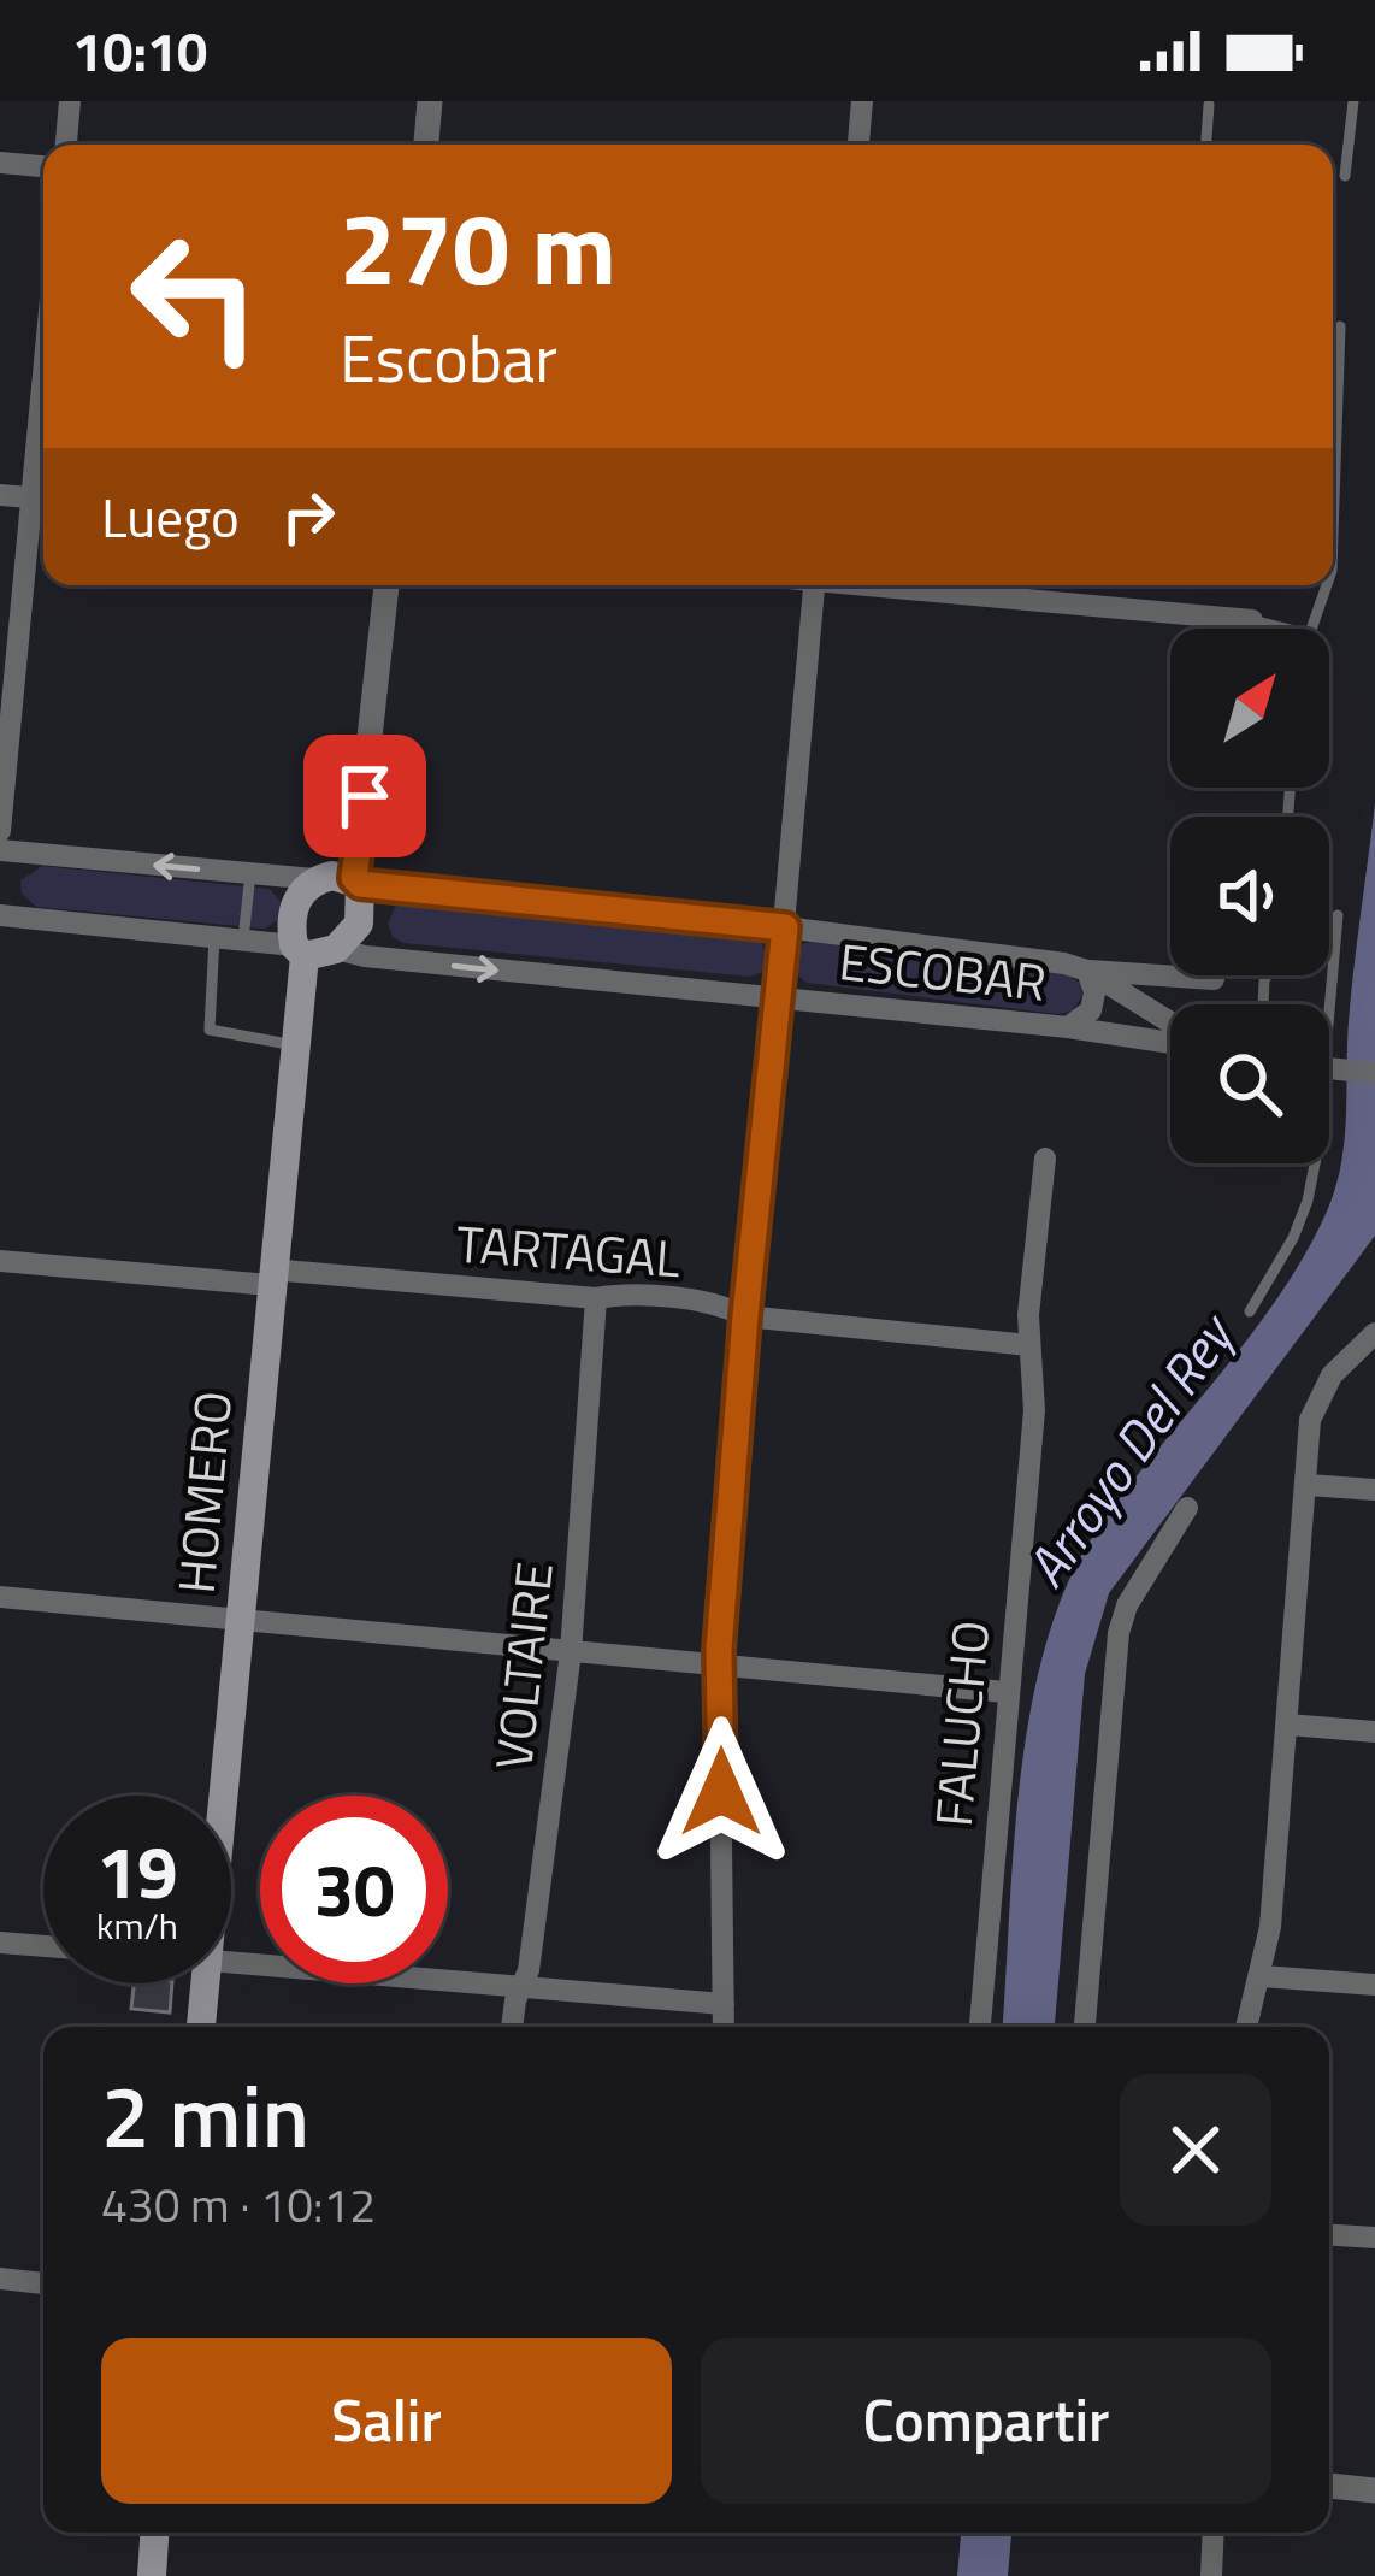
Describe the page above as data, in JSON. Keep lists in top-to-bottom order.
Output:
{
  "streets": {
    "main road": ["HOMERO"],
    "street": [
      "ESCOBAR",
      "TARTAGAL",
      "VOLTAIRE",
      "FALUCHO"
    ]
  },
  "crossings": [
    ["ESCOBAR", "HOMERO"],
    ["TARTAGAL", "HOMERO"],
    ["TARTAGAL", "VOLTAIRE"],
    ["TARTAGAL", "FALUCHO"]
  ],
  "water": ["Arroyo Del Rey"],
  "north": "top right",
  "page": {
    "status": "10:10",
    "turn": ["270 m", "Escobar"],
    "then": "Luego",
    "speed": "19 km/h",
    "limit": "30",
    "heading": ["2 min", "430 m · 10:12"],
    "buttons": ["Salir", "Compartir"]
  }
}
